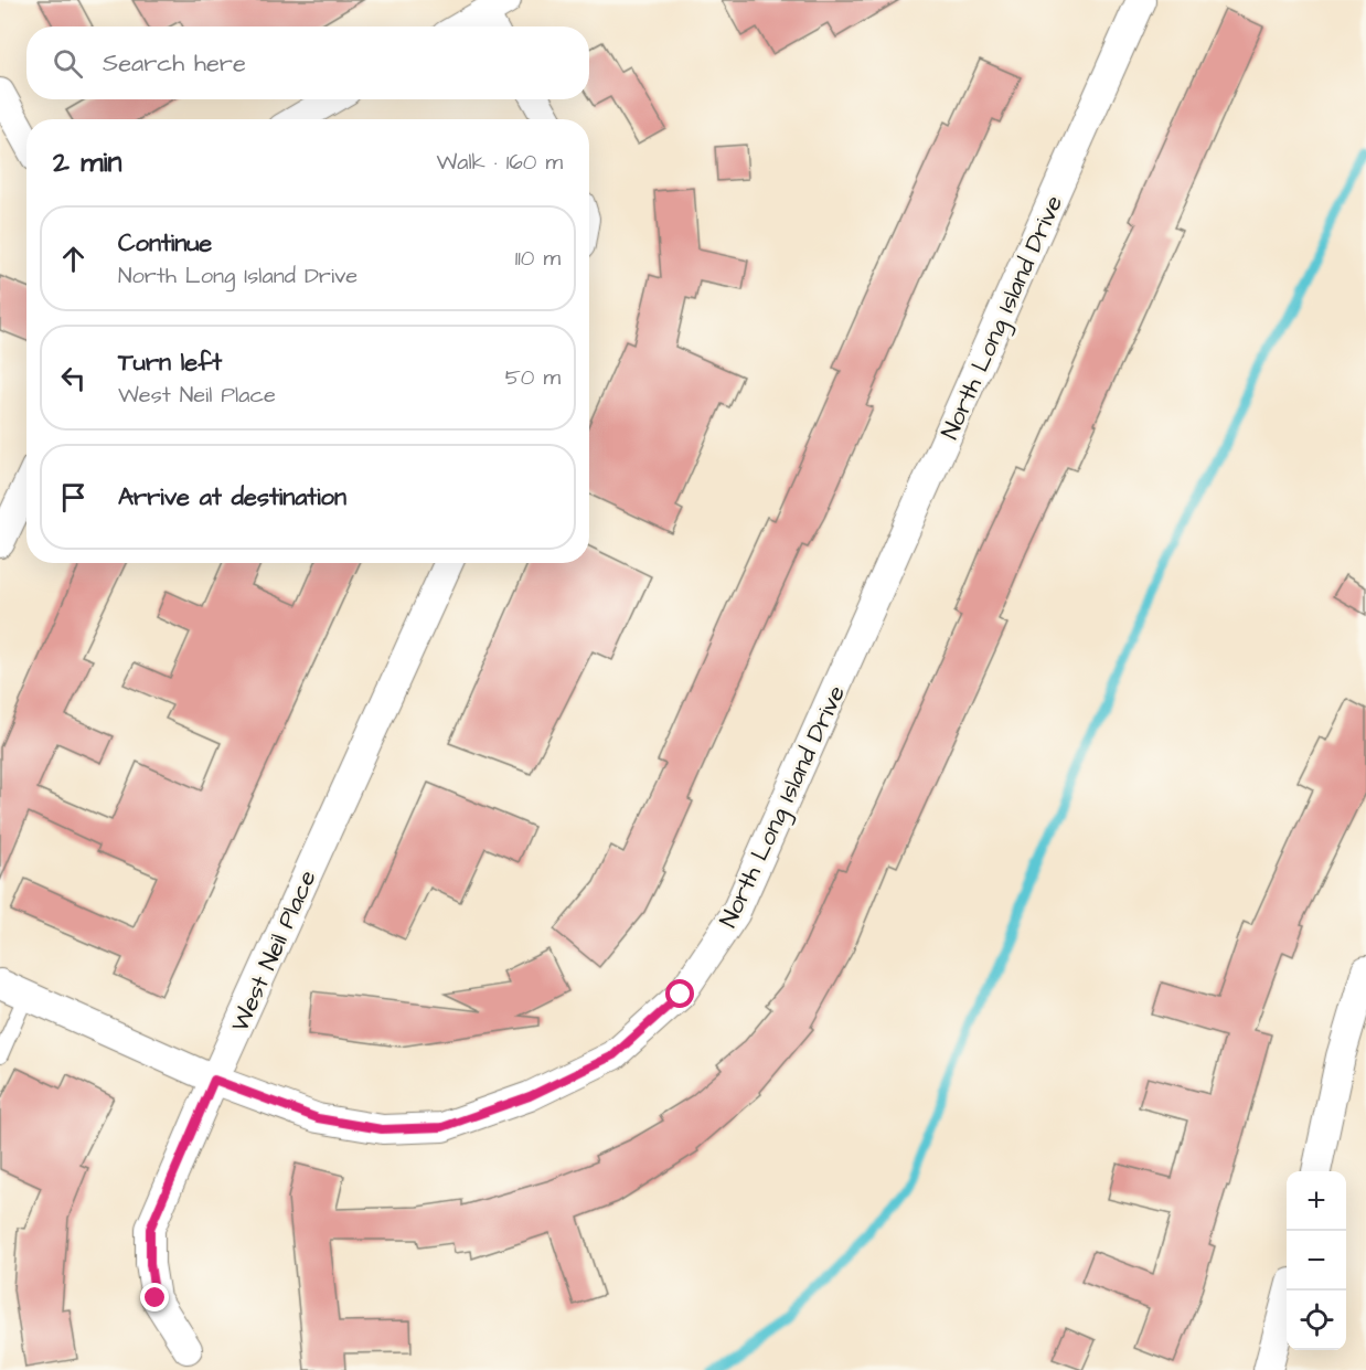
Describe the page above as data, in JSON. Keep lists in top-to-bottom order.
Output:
{
  "streets": {
    "street": ["North Long Island Drive", "West Neil Place"]
  },
  "crossings": [
    ["North Long Island Drive", "West Neil Place"]
  ],
  "page": {
    "search": "Search here",
    "heading": ["2 min", "Walk · 160 m"],
    "list": [
      ["Continue", "North Long Island Drive", "110 m"],
      ["Turn left", "West Neil Place", "50 m"],
      "Arrive at destination"
    ],
    "map_buttons": ["+", "−"]
  }
}
